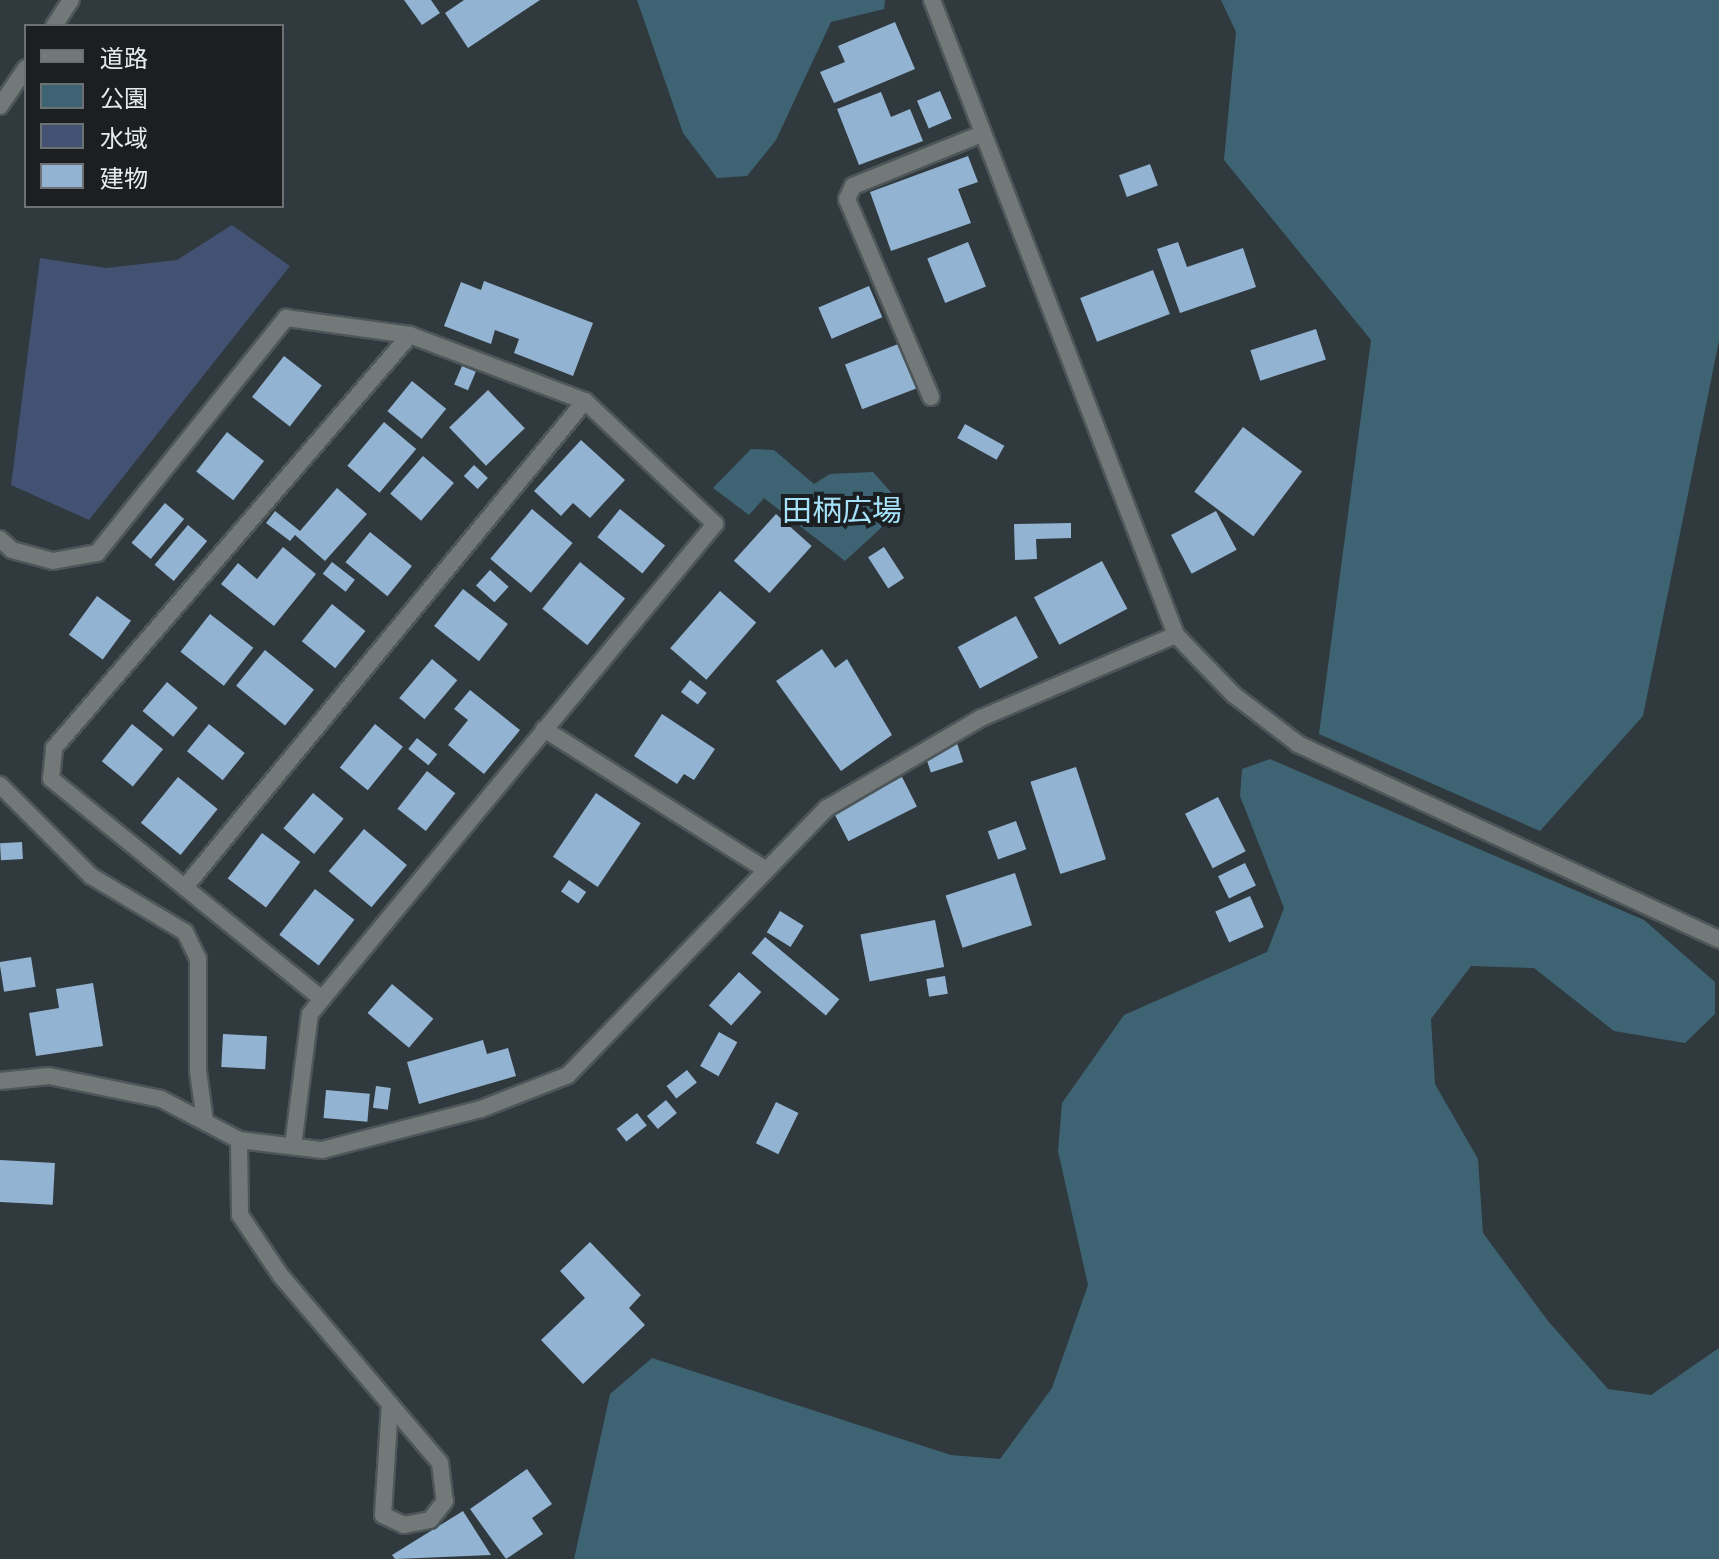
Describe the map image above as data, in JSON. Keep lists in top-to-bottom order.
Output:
{
  "parks": ["田柄広場"],
  "legend": [
    "道路",
    "公園",
    "水域",
    "建物"
  ]
}
